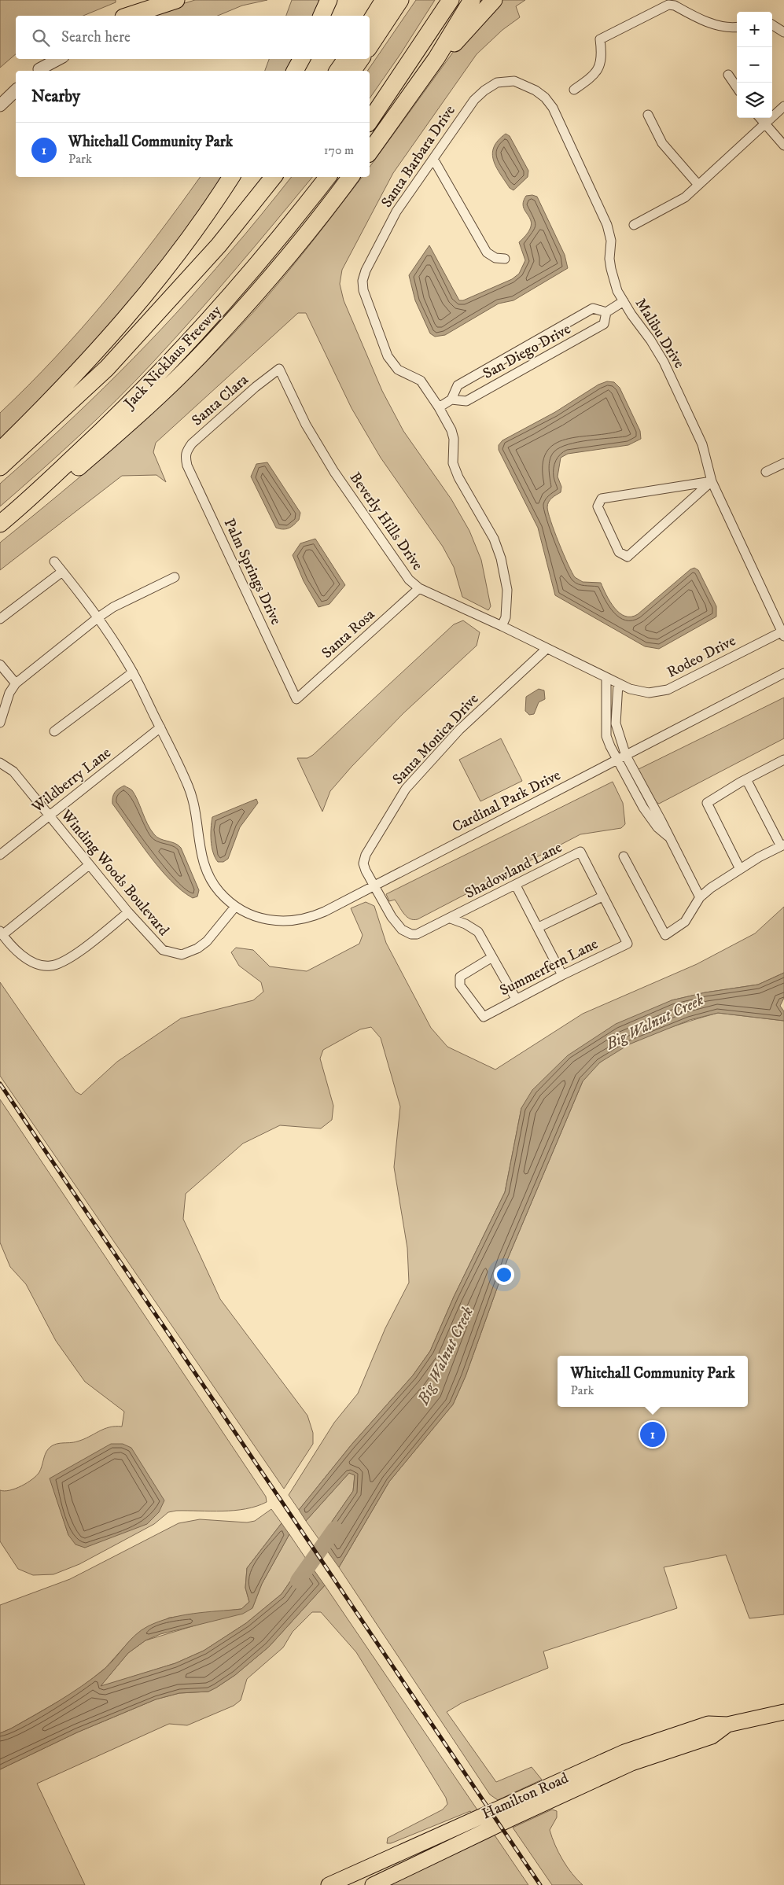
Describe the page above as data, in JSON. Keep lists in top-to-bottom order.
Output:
{
  "streets": {
    "highway": ["Jack Nicklaus Freeway"],
    "main road": ["Hamilton Road"],
    "street": [
      "Santa Barbara Drive",
      "Malibu Drive",
      "San Diego Drive",
      "Santa Clara",
      "Beverly Hills Drive",
      "Palm Springs Drive",
      "Santa Rosa",
      "Rodeo Drive",
      "Santa Monica Drive",
      "Wildberry Lane",
      "Cardinal Park Drive",
      "Shadowland Lane",
      "Winding Woods Boulevard",
      "Summerfern Lane"
    ]
  },
  "crossings": [
    ["Santa Barbara Drive", "Malibu Drive"],
    ["Santa Barbara Drive", "San Diego Drive"],
    ["Malibu Drive", "San Diego Drive"],
    ["Malibu Drive", "Rodeo Drive"],
    ["Santa Clara", "Beverly Hills Drive"],
    ["Santa Clara", "Palm Springs Drive"],
    ["Beverly Hills Drive", "Santa Rosa"],
    ["Beverly Hills Drive", "Rodeo Drive"],
    ["Beverly Hills Drive", "Santa Monica Drive"],
    ["Palm Springs Drive", "Santa Rosa"],
    ["Santa Monica Drive", "Cardinal Park Drive"],
    ["Santa Monica Drive", "Shadowland Lane"],
    ["Wildberry Lane", "Cardinal Park Drive"],
    ["Wildberry Lane", "Winding Woods Boulevard"],
    ["Cardinal Park Drive", "Winding Woods Boulevard"],
    ["Shadowland Lane", "Summerfern Lane"]
  ],
  "water": ["Big Walnut Creek"],
  "page": {
    "map_buttons": ["+", "−"],
    "search": "Search here",
    "heading": "Nearby",
    "list": [
      {
        "mark": "1",
        "name": "Whitehall Community Park",
        "note": "Park",
        "value": "170 m"
      }
    ],
    "popup": ["Whitehall Community Park", "Park"],
    "pins": "1"
  }
}
